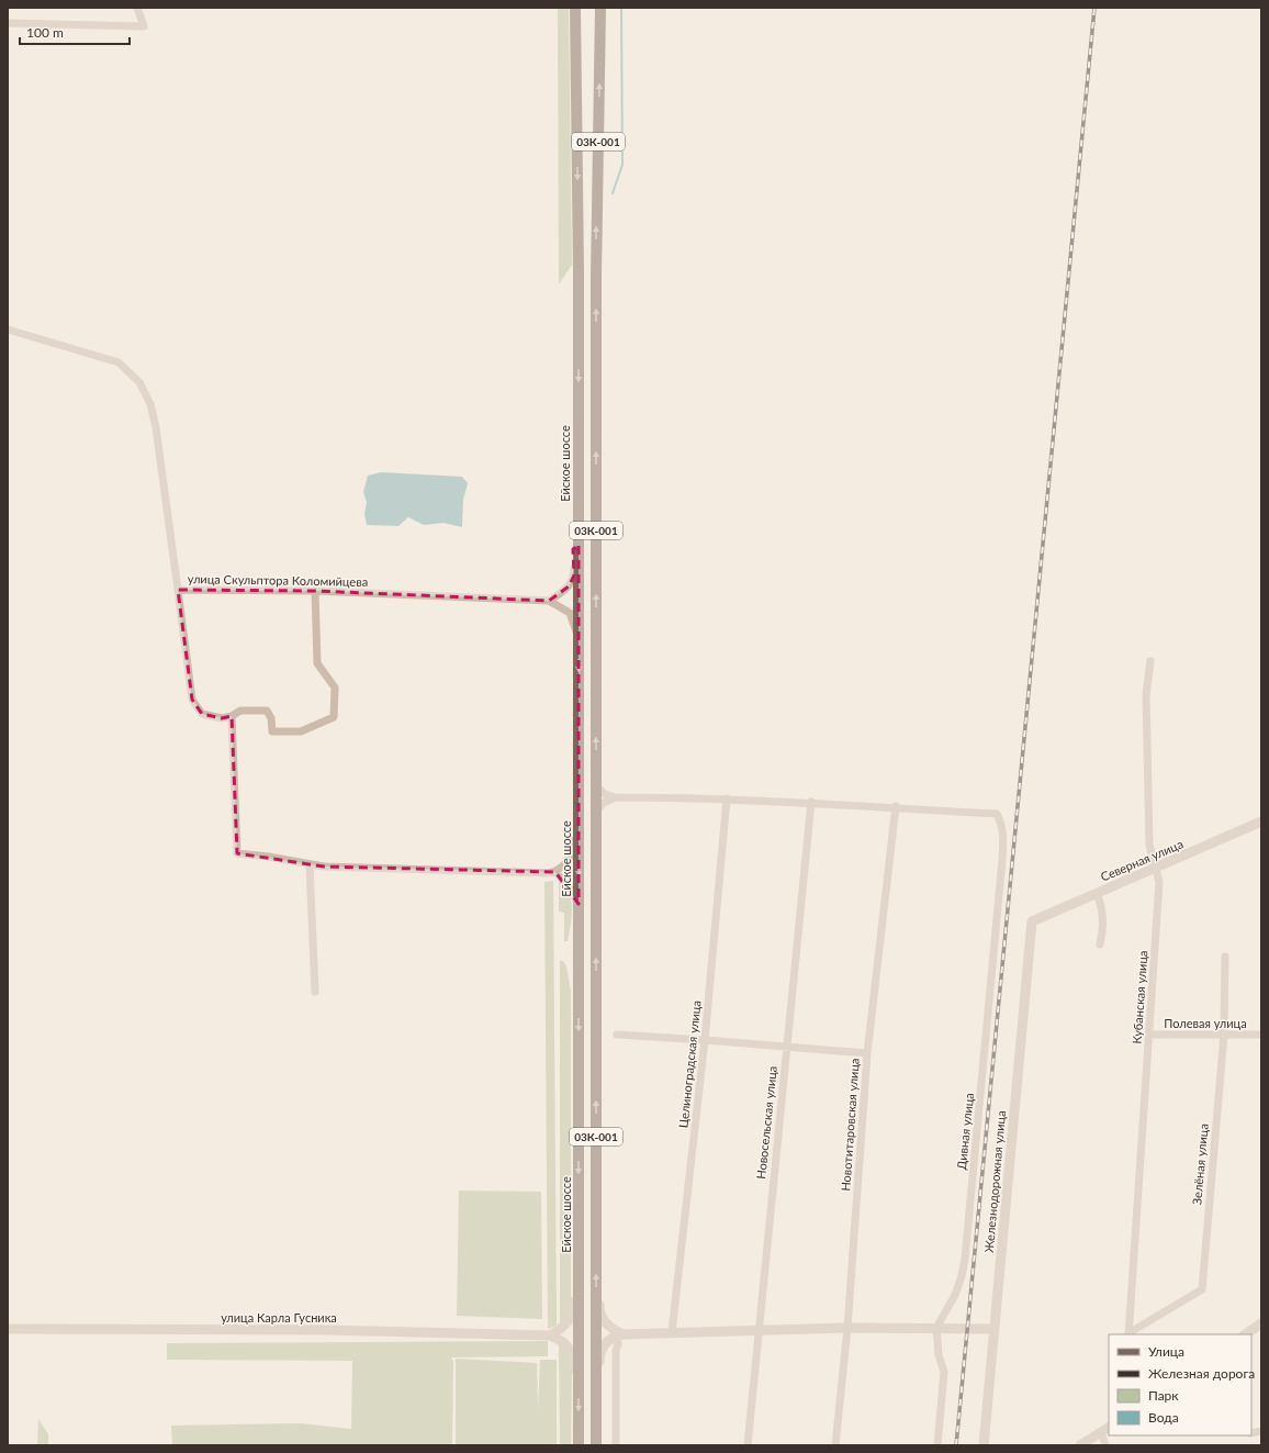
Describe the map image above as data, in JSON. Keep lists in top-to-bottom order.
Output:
{
  "streets": {
    "main road": ["03К-001", "Ейское шоссе"],
    "street": [
      "улица Скульптора Коломийцева",
      "Северная улица",
      "Кубанская улица",
      "Полевая улица",
      "Целиноградская улица",
      "Новосельская улица",
      "Новотитаровская улица",
      "Дивная улица",
      "Зелёная улица",
      "Железнодорожная улица",
      "улица Карла Гусника"
    ]
  },
  "crossings": [
    ["Северная улица", "Кубанская улица"],
    ["Северная улица", "Железнодорожная улица"],
    ["Кубанская улица", "Полевая улица"],
    ["Кубанская улица", "Зелёная улица"],
    ["Полевая улица", "Зелёная улица"],
    ["Новотитаровская улица", "Дивная улица"]
  ],
  "legend": [
    "Улица",
    "Железная дорога",
    "Парк",
    "Вода"
  ],
  "scale_bar": "100 m"
}
